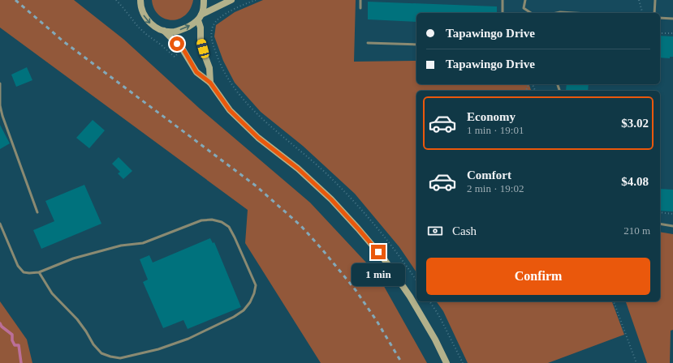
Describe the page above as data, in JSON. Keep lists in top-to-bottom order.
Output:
{
  "page": {
    "banner": ["Tapawingo Drive", "Tapawingo Drive"],
    "list": [
      {
        "name": "Economy",
        "note": "1 min · 19:01",
        "value": "$3.02"
      },
      {
        "name": "Comfort",
        "note": "2 min · 19:02",
        "value": "$4.08"
      }
    ],
    "pay": ["Cash", "210 m"],
    "buttons": "Confirm",
    "bubble": "1 min"
  }
}
